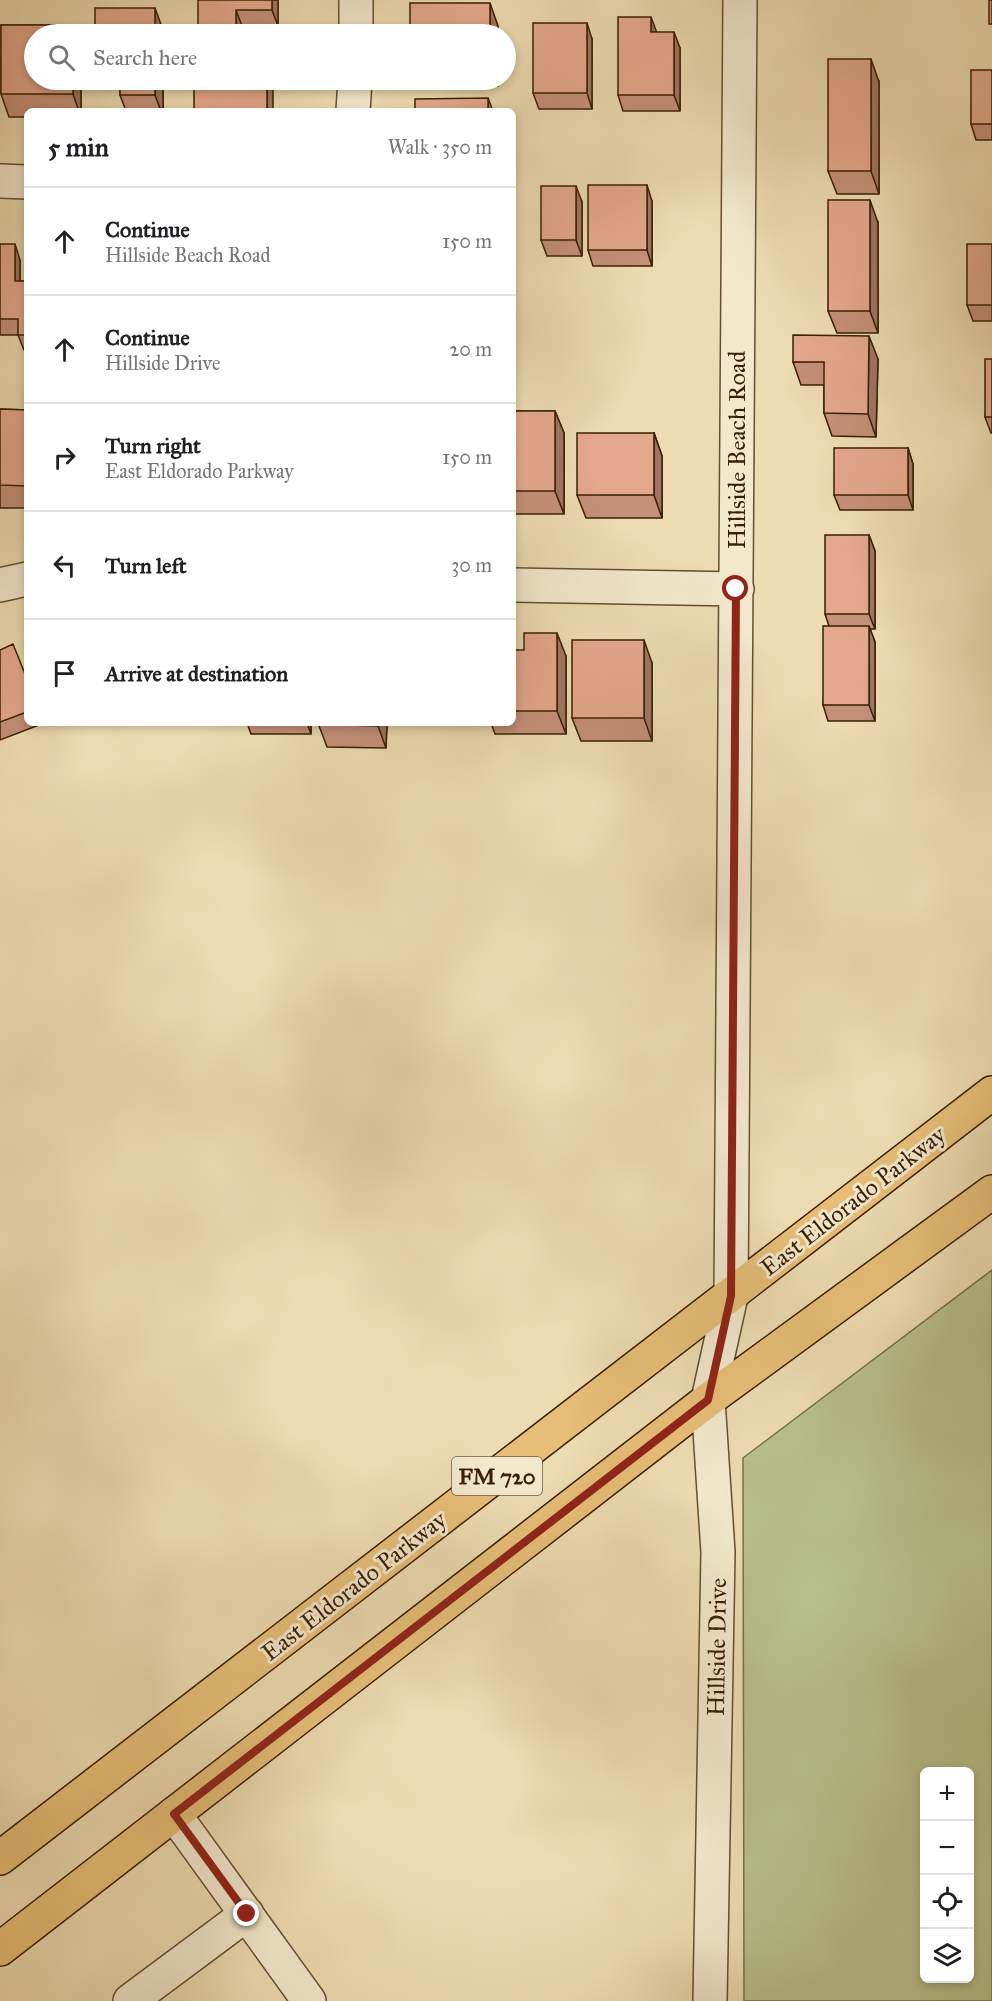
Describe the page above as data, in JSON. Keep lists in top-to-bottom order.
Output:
{
  "streets": {
    "main road": ["East Eldorado Parkway", "FM 720"],
    "street": ["Hillside Beach Road", "Hillside Drive"]
  },
  "crossings": [
    ["Hillside Beach Road", "East Eldorado Parkway"],
    ["Hillside Beach Road", "Hillside Drive"],
    ["East Eldorado Parkway", "Hillside Drive"],
    ["FM 720", "Hillside Drive"]
  ],
  "page": {
    "search": "Search here",
    "heading": ["5 min", "Walk · 350 m"],
    "list": [
      ["Continue", "Hillside Beach Road", "150 m"],
      ["Continue", "Hillside Drive", "20 m"],
      ["Turn right", "East Eldorado Parkway", "150 m"],
      ["Turn left", "30 m"],
      "Arrive at destination"
    ],
    "map_buttons": ["+", "−"]
  }
}
